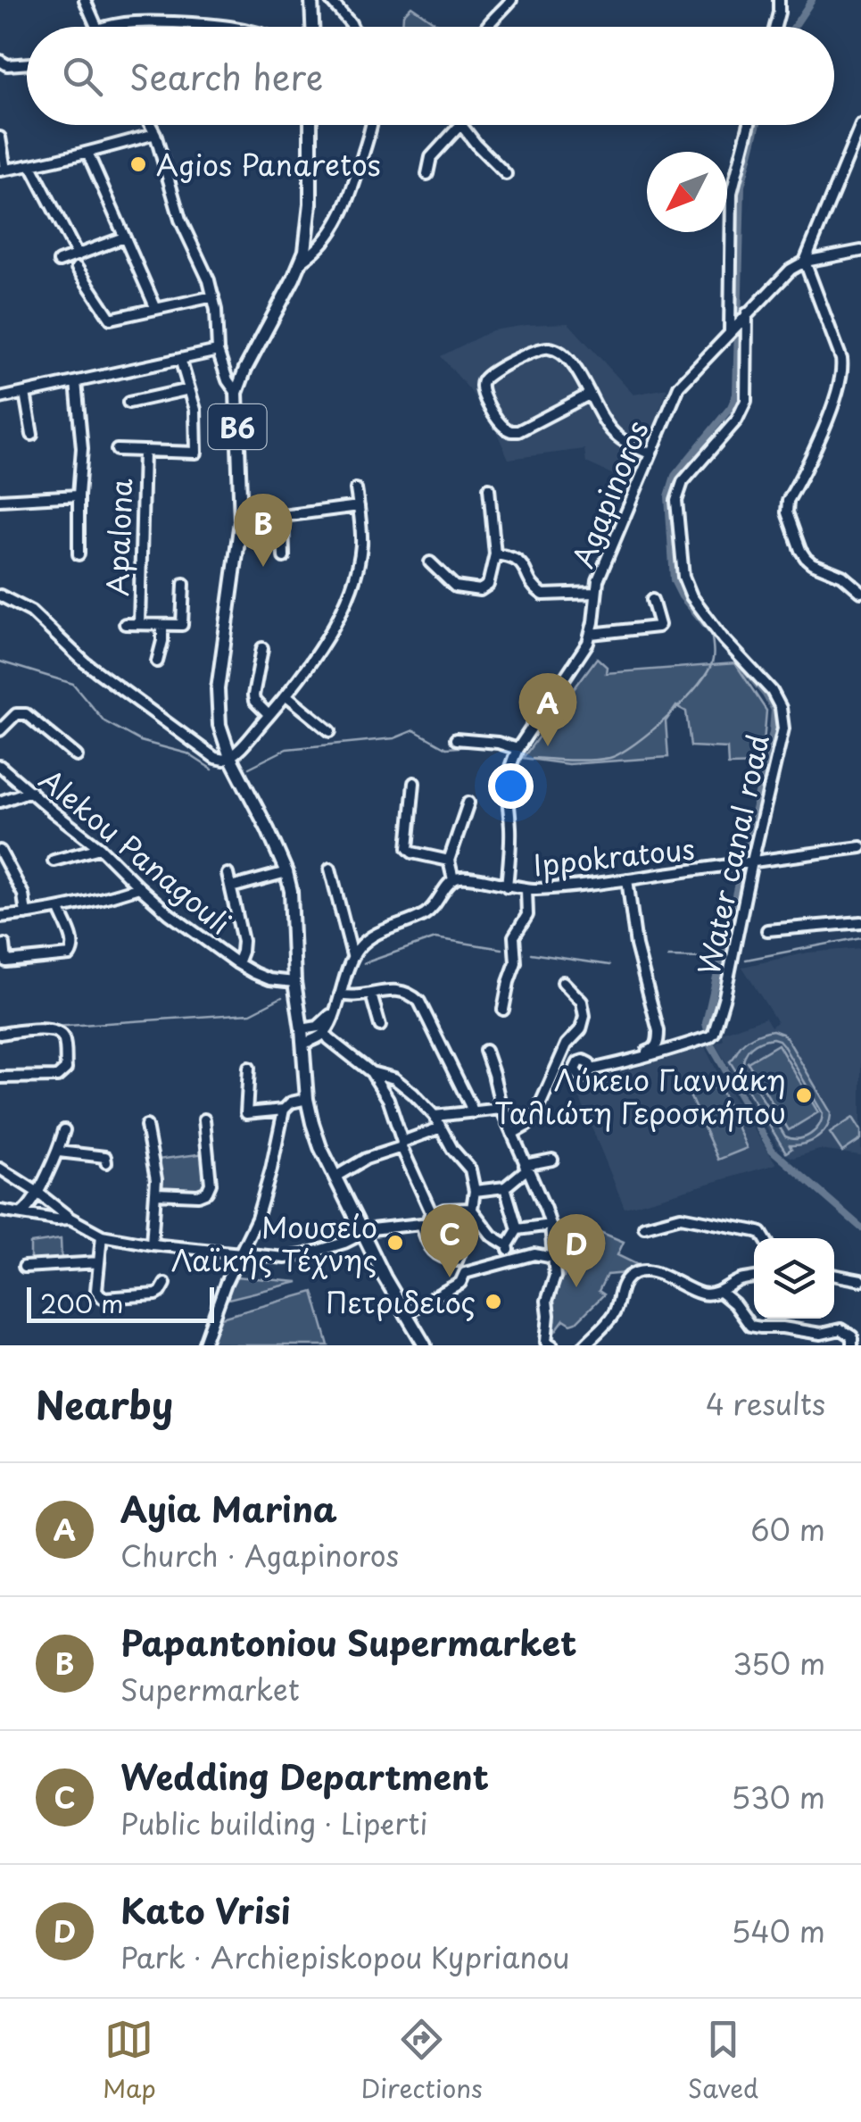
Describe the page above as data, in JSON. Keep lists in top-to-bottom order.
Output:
{
  "streets": {
    "main road": ["B6"],
    "street": [
      "Agapinoros",
      "Apalona",
      "Alekou Panagouli",
      "Water canal road",
      "Ippokratous"
    ]
  },
  "crossings": [
    ["B6", "Alekou Panagouli"],
    ["Agapinoros", "Water canal road"],
    ["Agapinoros", "Ippokratous"],
    ["Water canal road", "Ippokratous"]
  ],
  "places": [
    "Agios Panaretos",
    "Λύκειο Γιαννάκη Ταλιώτη Γεροσκήπου",
    "Μουσείο Λαϊκής Τέχνης",
    "Πετριδειος"
  ],
  "scale_bar": "200 m",
  "north": "bottom left",
  "page": {
    "search": "Search here",
    "pins": [
      "B",
      "A",
      "C",
      "D"
    ],
    "scale": "200 m",
    "heading": ["Nearby", "4 results"],
    "list": [
      {
        "mark": "A",
        "name": "Ayia Marina",
        "note": "Church · Agapinoros",
        "value": "60 m"
      },
      {
        "mark": "B",
        "name": "Papantoniou Supermarket",
        "note": "Supermarket",
        "value": "350 m"
      },
      {
        "mark": "C",
        "name": "Wedding Department",
        "note": "Public building · Liperti",
        "value": "530 m"
      },
      {
        "mark": "D",
        "name": "Kato Vrisi",
        "note": "Park · Archiepiskopou Kyprianou",
        "value": "540 m"
      }
    ],
    "nav": ["Map", "Directions", "Saved"]
  }
}
